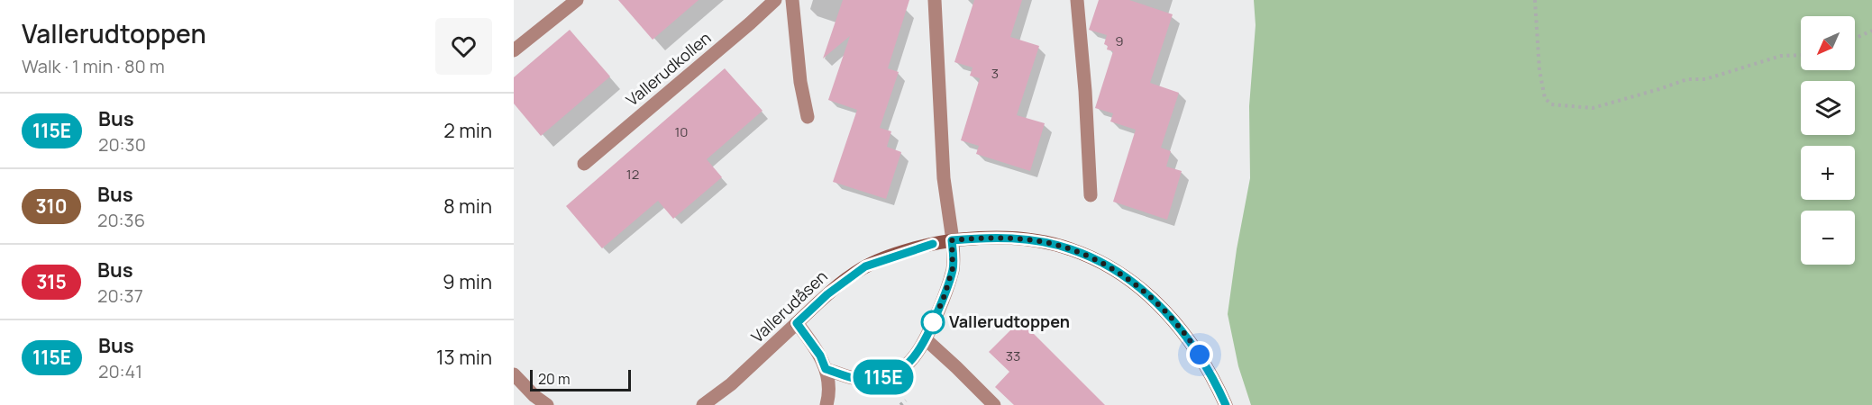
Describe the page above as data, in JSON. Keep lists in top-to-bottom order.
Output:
{
  "streets": {
    "street": ["Vallerudkollen", "Vallerudåsen"]
  },
  "places": ["Vallerudtoppen"],
  "lines": ["bus line 115E"],
  "house_numbers": [
    "9",
    "3",
    "10",
    "12",
    "33"
  ],
  "scale_bar": "20 m",
  "north": "bottom left",
  "page": {
    "heading": ["Vallerudtoppen", "Walk · 1 min · 80 m"],
    "on_map": "115E",
    "map_buttons": ["+", "−"],
    "list": [
      {
        "mark": "115E",
        "name": "Bus",
        "note": "20:30",
        "value": "2 min"
      },
      {
        "mark": "310",
        "name": "Bus",
        "note": "20:36",
        "value": "8 min"
      },
      {
        "mark": "315",
        "name": "Bus",
        "note": "20:37",
        "value": "9 min"
      },
      {
        "mark": "115E",
        "name": "Bus",
        "note": "20:41",
        "value": "13 min"
      }
    ],
    "scale": "20 m"
  }
}
